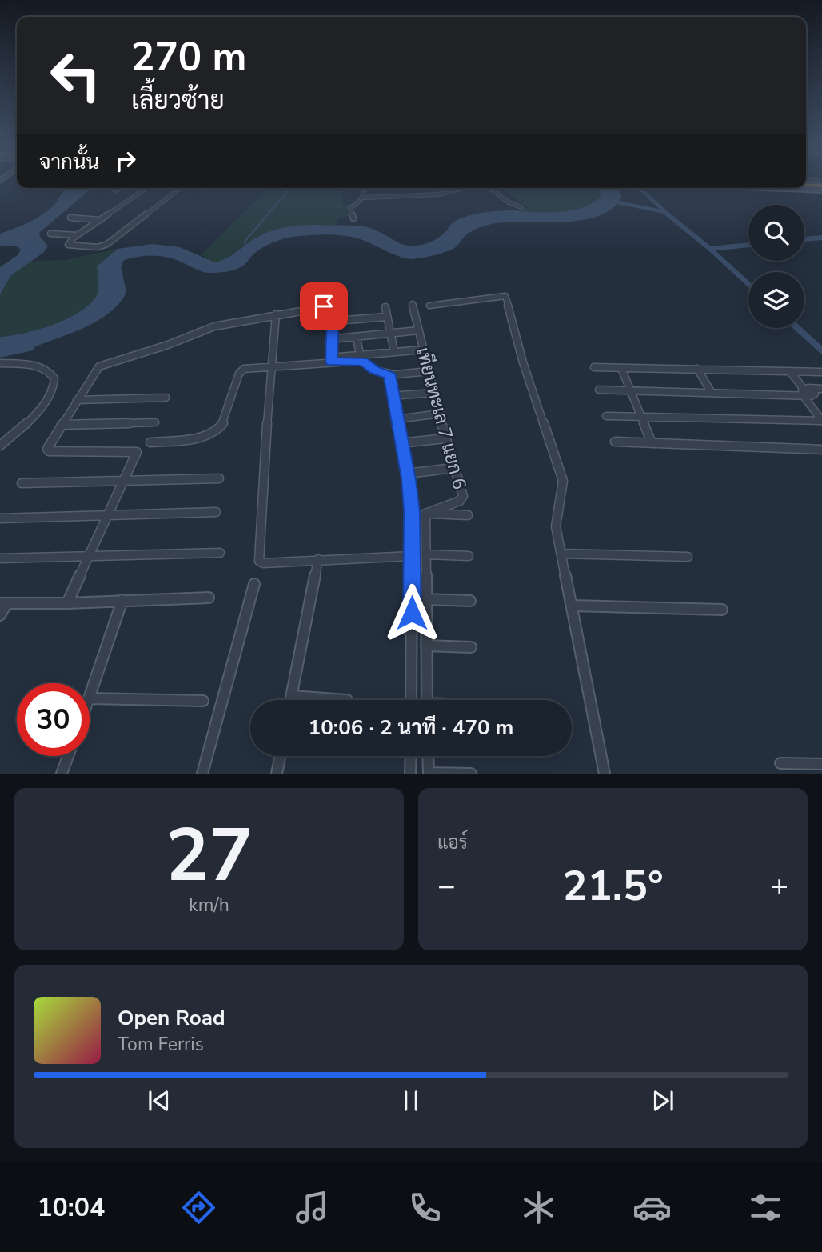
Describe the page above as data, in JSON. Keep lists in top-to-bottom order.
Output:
{
  "streets": {
    "street": ["เทียนทะเล 7 แยก 6"]
  },
  "page": {
    "turn": ["270 m", "เลี้ยวซ้าย"],
    "then": "จากนั้น",
    "limit": "30",
    "trip": "10:06 · 2 นาที · 470 m",
    "tile": [
      ["27", "km/h"],
      "แอร์"
    ],
    "heat": ["−", "21.5°", "+"],
    "song": ["Open Road", "Tom Ferris"],
    "tabs": "10:04"
  }
}
